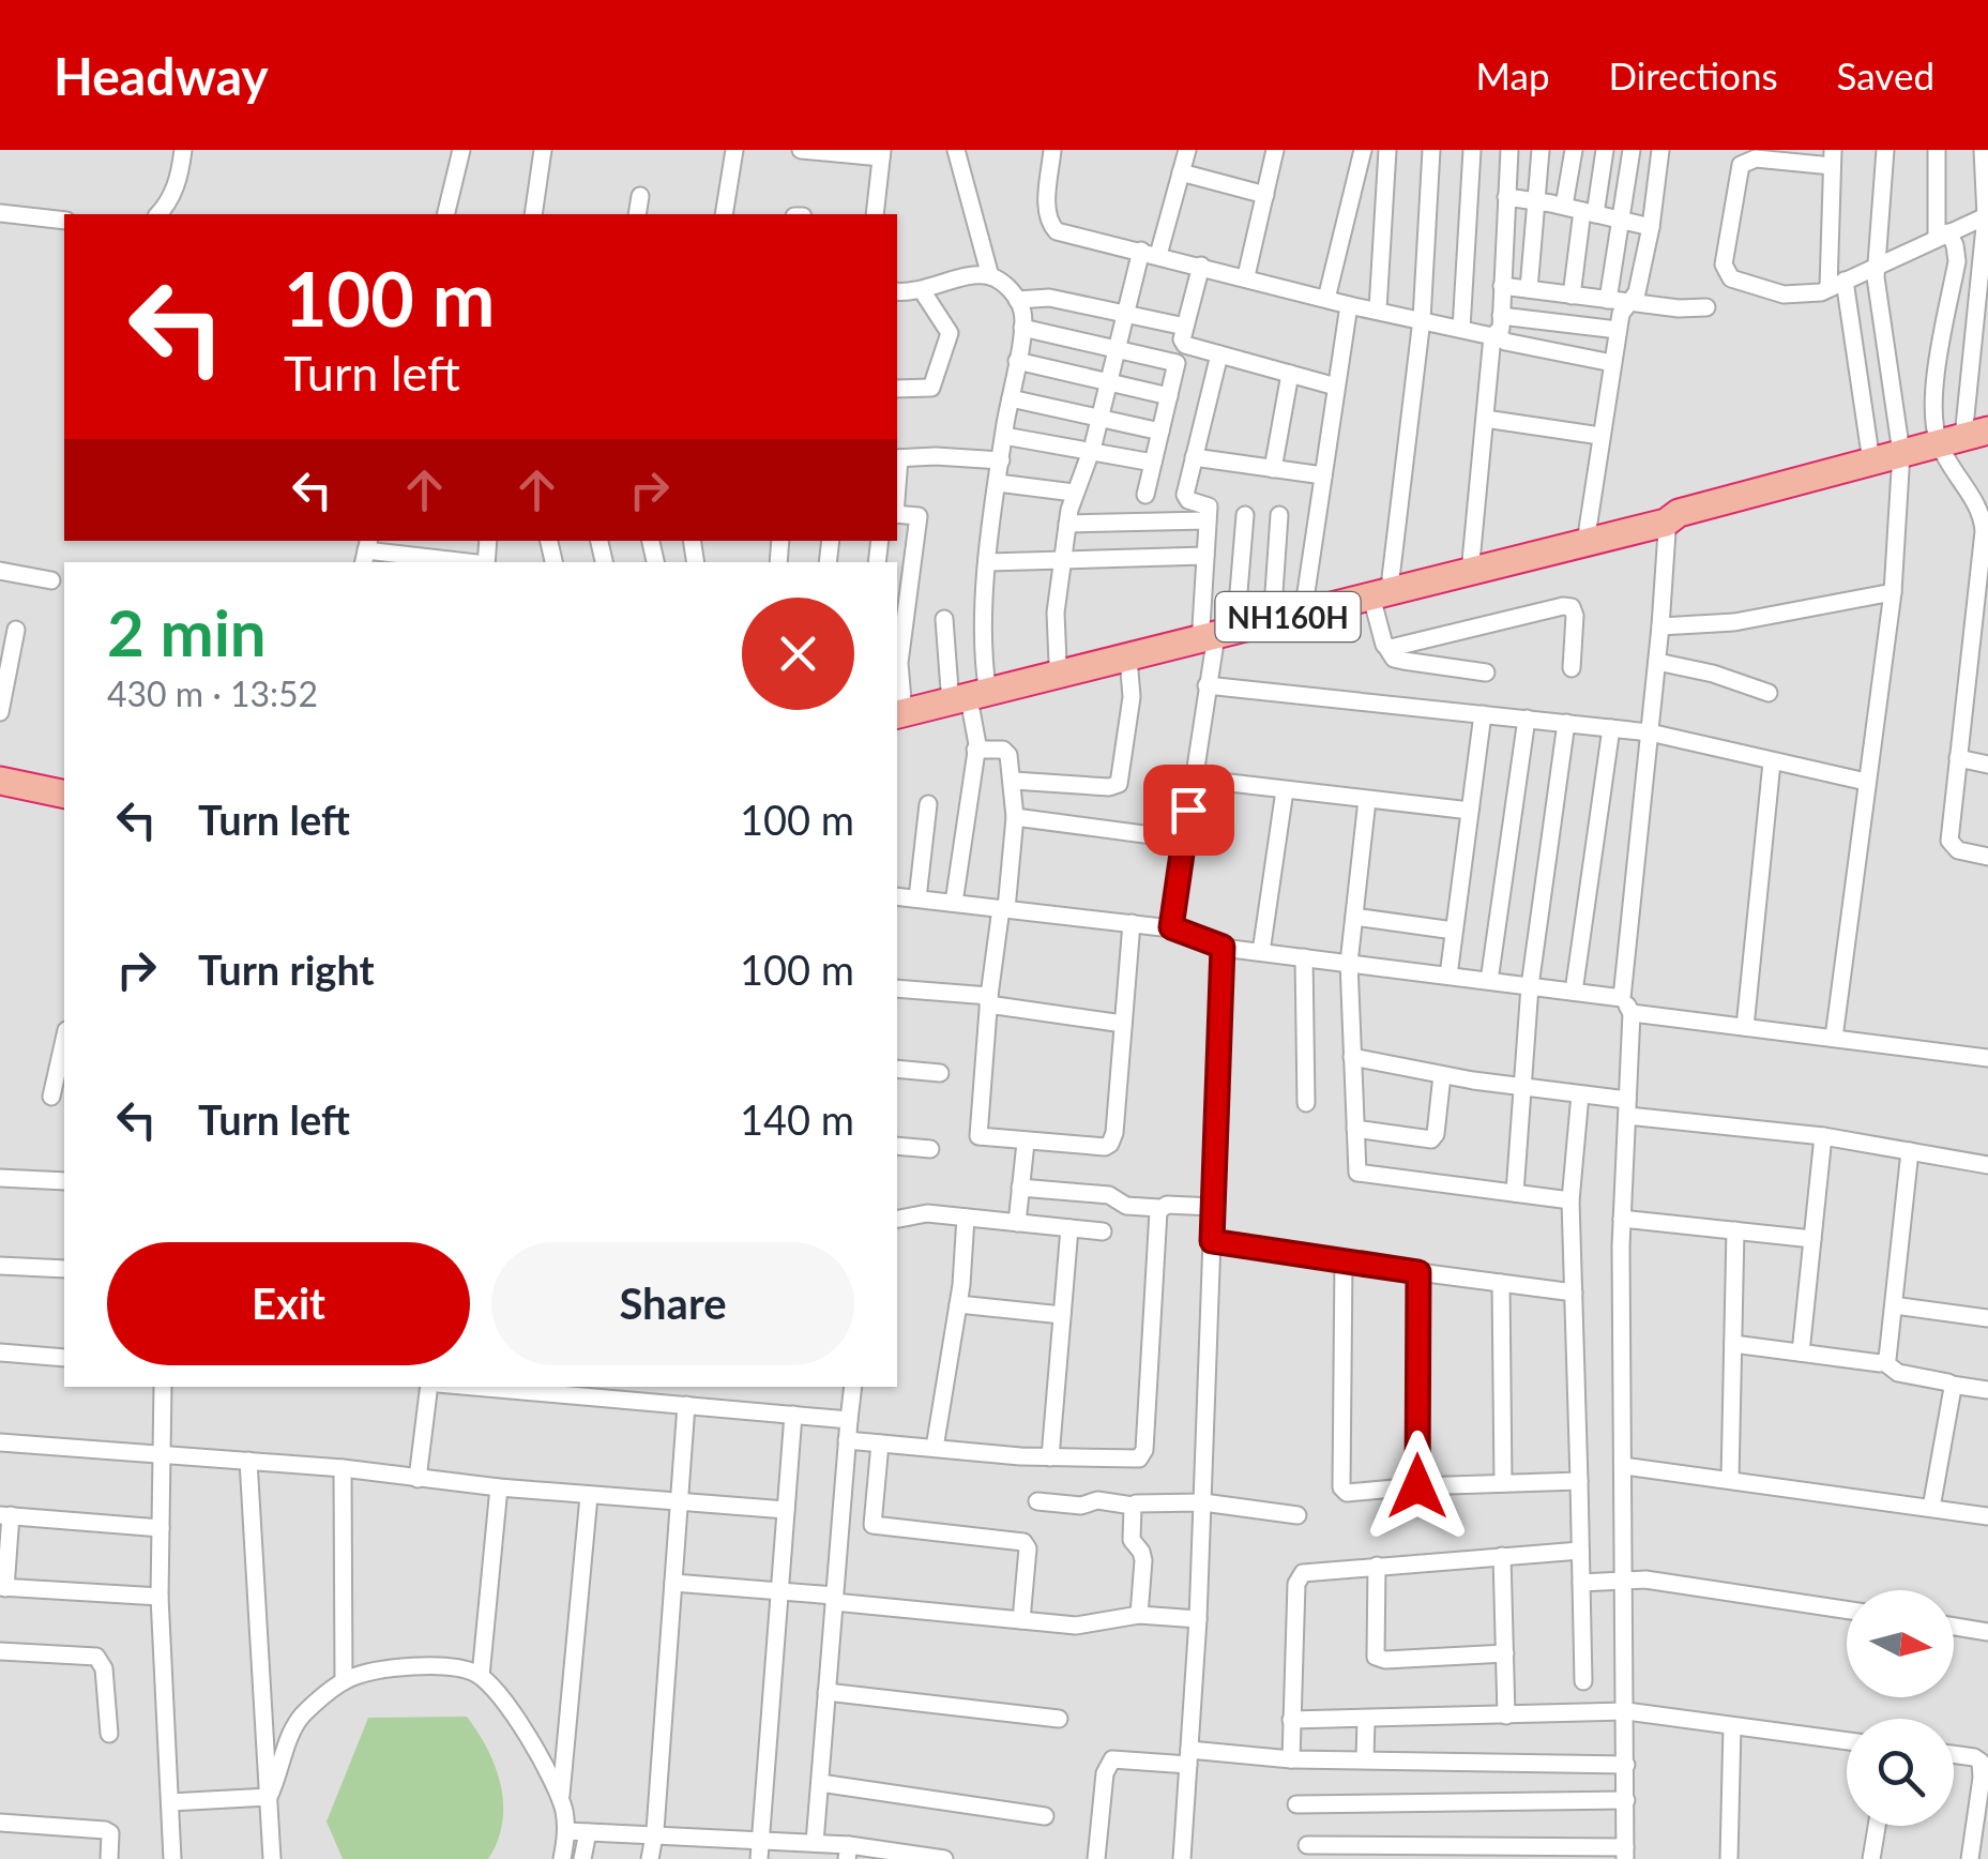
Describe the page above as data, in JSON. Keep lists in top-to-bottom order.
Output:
{
  "streets": {
    "highway": ["NH160H"]
  },
  "north": "right",
  "page": {
    "header": "Headway",
    "nav": ["Map", "Directions", "Saved"],
    "turn": ["100 m", "Turn left"],
    "heading": ["2 min", "430 m · 13:52"],
    "list": [
      {
        "name": "Turn left",
        "value": "100 m"
      },
      {
        "name": "Turn right",
        "value": "100 m"
      },
      {
        "name": "Turn left",
        "value": "140 m"
      }
    ],
    "buttons": ["Exit", "Share"]
  }
}
